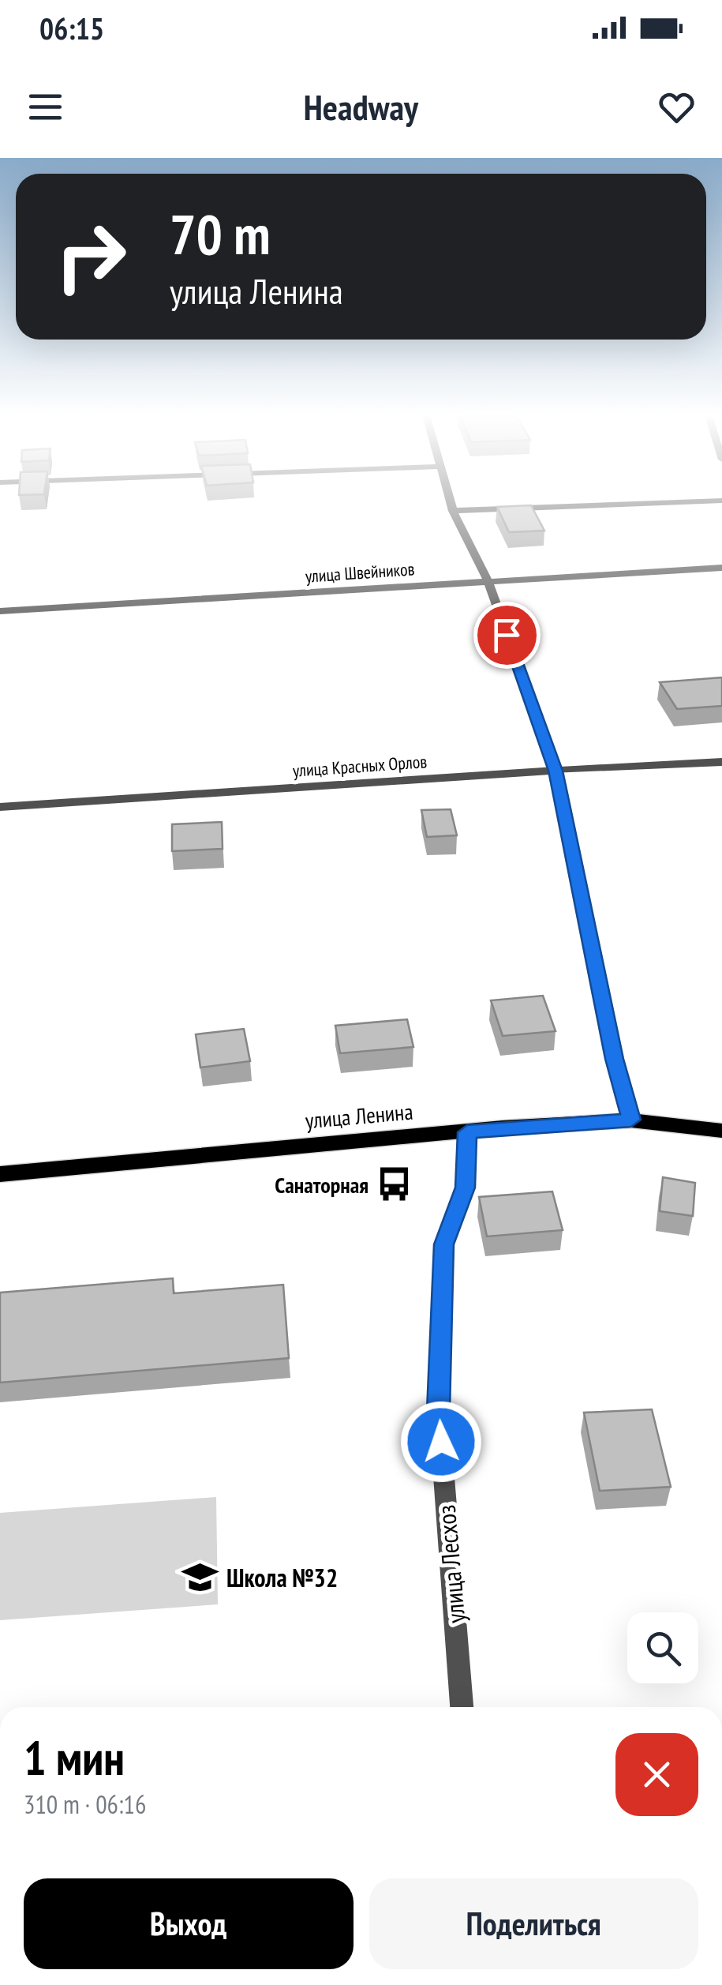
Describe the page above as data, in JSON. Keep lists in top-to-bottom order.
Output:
{
  "streets": {
    "main road": ["улица Ленина"],
    "street": ["улица Швейников", "улица Красных Орлов", "улица Лесхоз"]
  },
  "crossings": [
    ["улица Ленина", "улица Лесхоз"]
  ],
  "places": {
    "bus stop": ["Санаторная"],
    "school or university": ["Школа №32"]
  },
  "page": {
    "status": "06:15",
    "header": "Headway",
    "turn": ["70 m", "улица Ленина"],
    "heading": ["1 мин", "310 m · 06:16"],
    "buttons": ["Выход", "Поделиться"]
  }
}
